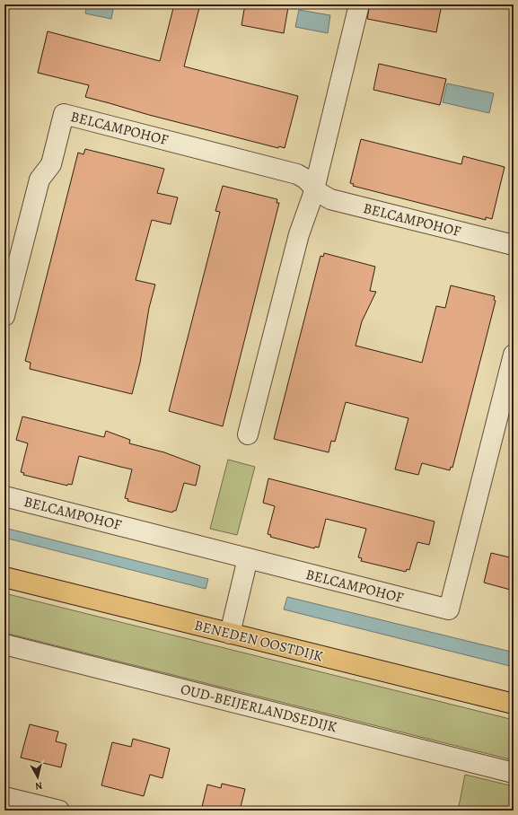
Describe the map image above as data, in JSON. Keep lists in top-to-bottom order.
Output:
{
  "streets": {
    "main road": ["BENEDEN OOSTDIJK"],
    "street": ["BELCAMPOHOF", "OUD-BEIJERLANDSEDIJK"]
  },
  "north": "bottom"
}
